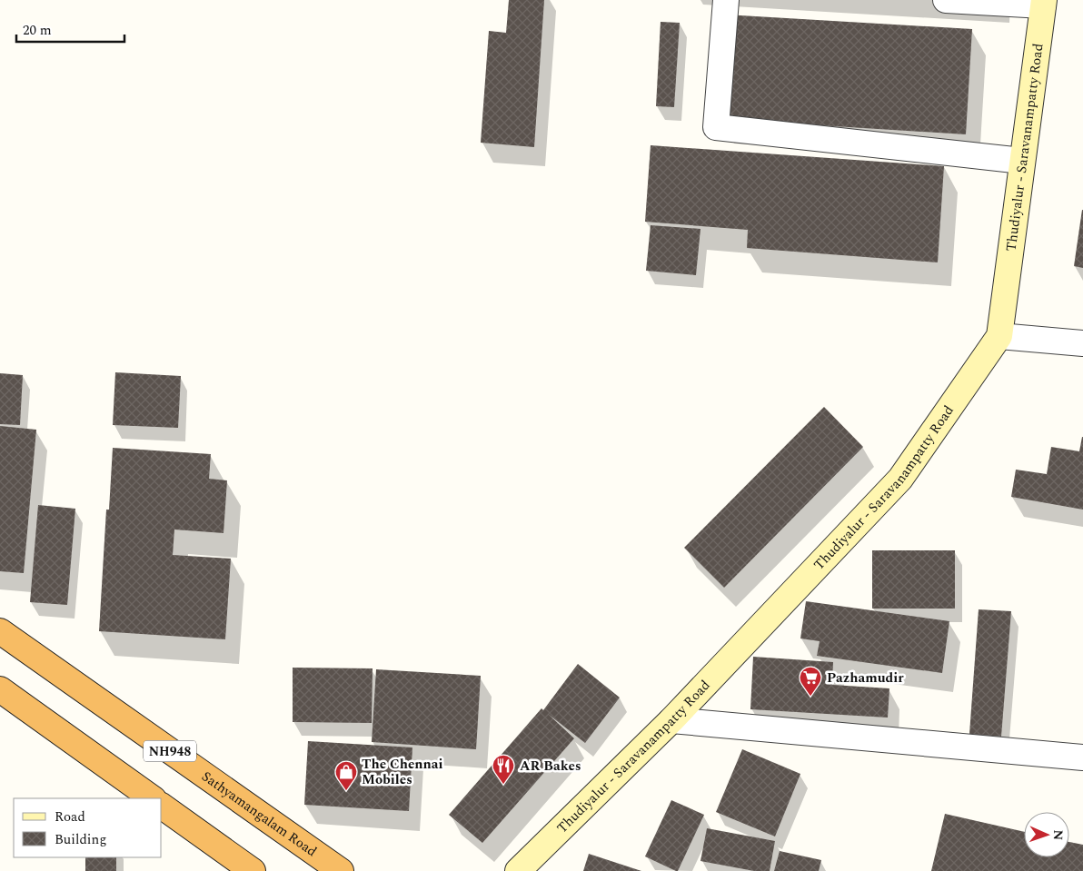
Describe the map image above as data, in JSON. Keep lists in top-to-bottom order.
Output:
{
  "streets": {
    "highway": ["NH948", "Sathyamangalam Road"],
    "main road": ["Thudiyalur - Saravanampatty Road"]
  },
  "places": {
    "supermarket": ["Pazhamudir"],
    "restaurant": ["AR Bakes"],
    "shop": ["The Chennai Mobiles"]
  },
  "legend": ["Road", "Building"],
  "scale_bar": "20 m",
  "north": "right"
}
